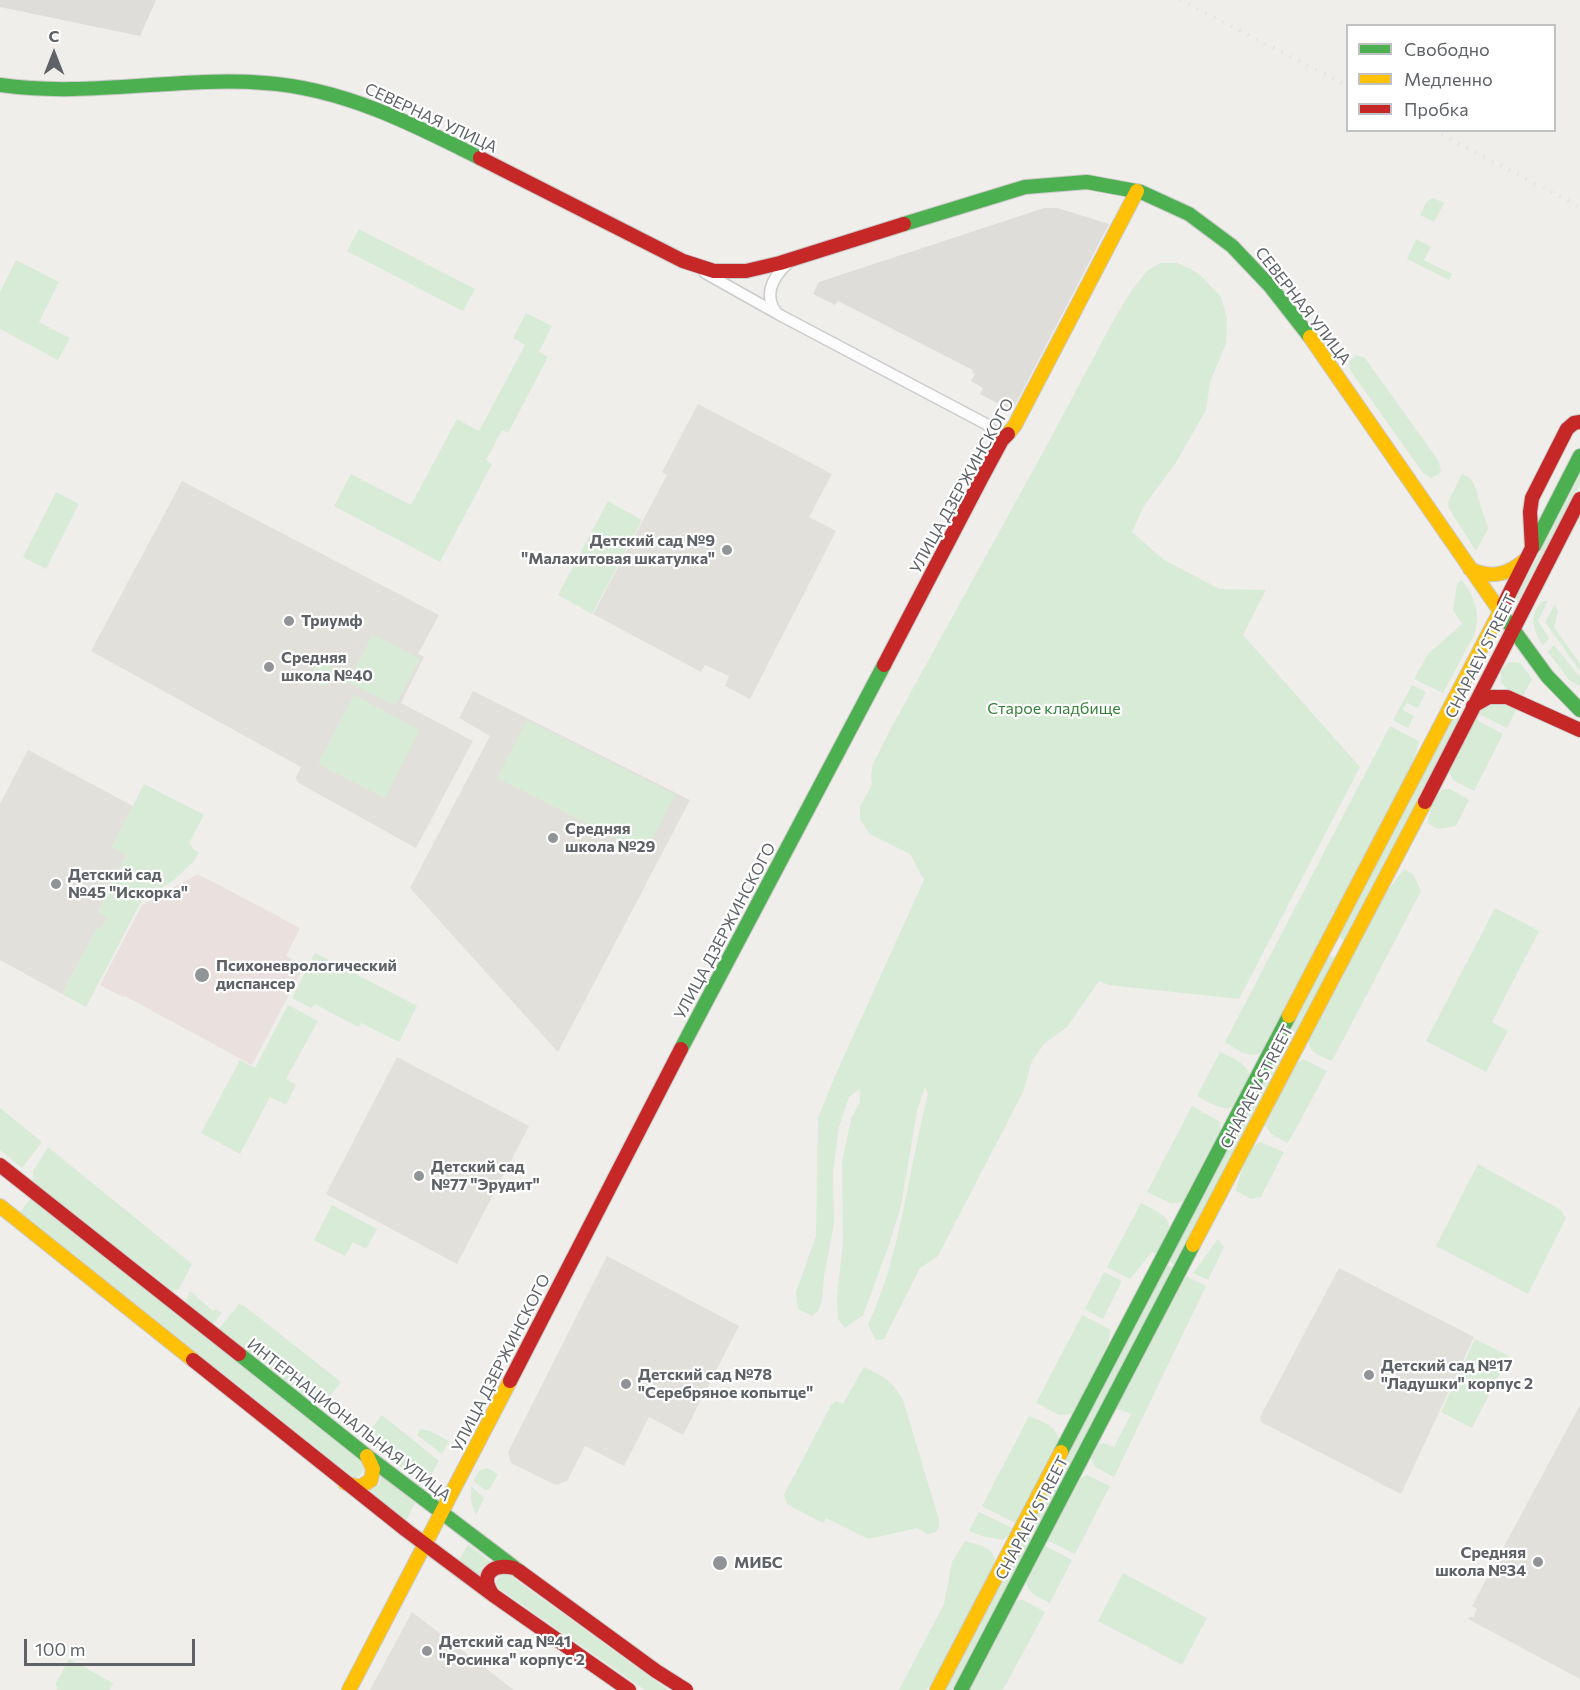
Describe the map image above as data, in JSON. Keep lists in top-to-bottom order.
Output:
{
  "streets": {
    "main road": [
      "СЕВЕРНАЯ УЛИЦА",
      "УЛИЦА ДЗЕРЖИНСКОГО",
      "CHAPAEV STREET",
      "ИНТЕРНАЦИОНАЛЬНАЯ УЛИЦА"
    ]
  },
  "crossings": [
    ["СЕВЕРНАЯ УЛИЦА", "УЛИЦА ДЗЕРЖИНСКОГО"],
    ["СЕВЕРНАЯ УЛИЦА", "CHAPAEV STREET"],
    ["УЛИЦА ДЗЕРЖИНСКОГО", "ИНТЕРНАЦИОНАЛЬНАЯ УЛИЦА"]
  ],
  "parks": ["Старое кладбище"],
  "places": [
    "Детский сад №9 \"Малахитовая шкатулка\"",
    "Триумф",
    "Средняя школа №40",
    "Средняя школа №29",
    "Детский сад №45 \"Искорка\"",
    "Психоневрологический диспансер",
    "Детский сад №77 \"Эрудит\"",
    "Детский сад №17 \"Ладушки\" корпус 2",
    "Детский сад №78 \"Серебряное копытце\"",
    "Средняя школа №34",
    "МИБС",
    "Детский сад №41 \"Росинка\" корпус 2"
  ],
  "legend": ["Свободно", "Медленно", "Пробка"],
  "scale_bar": "100 m",
  "north": "top"
}
